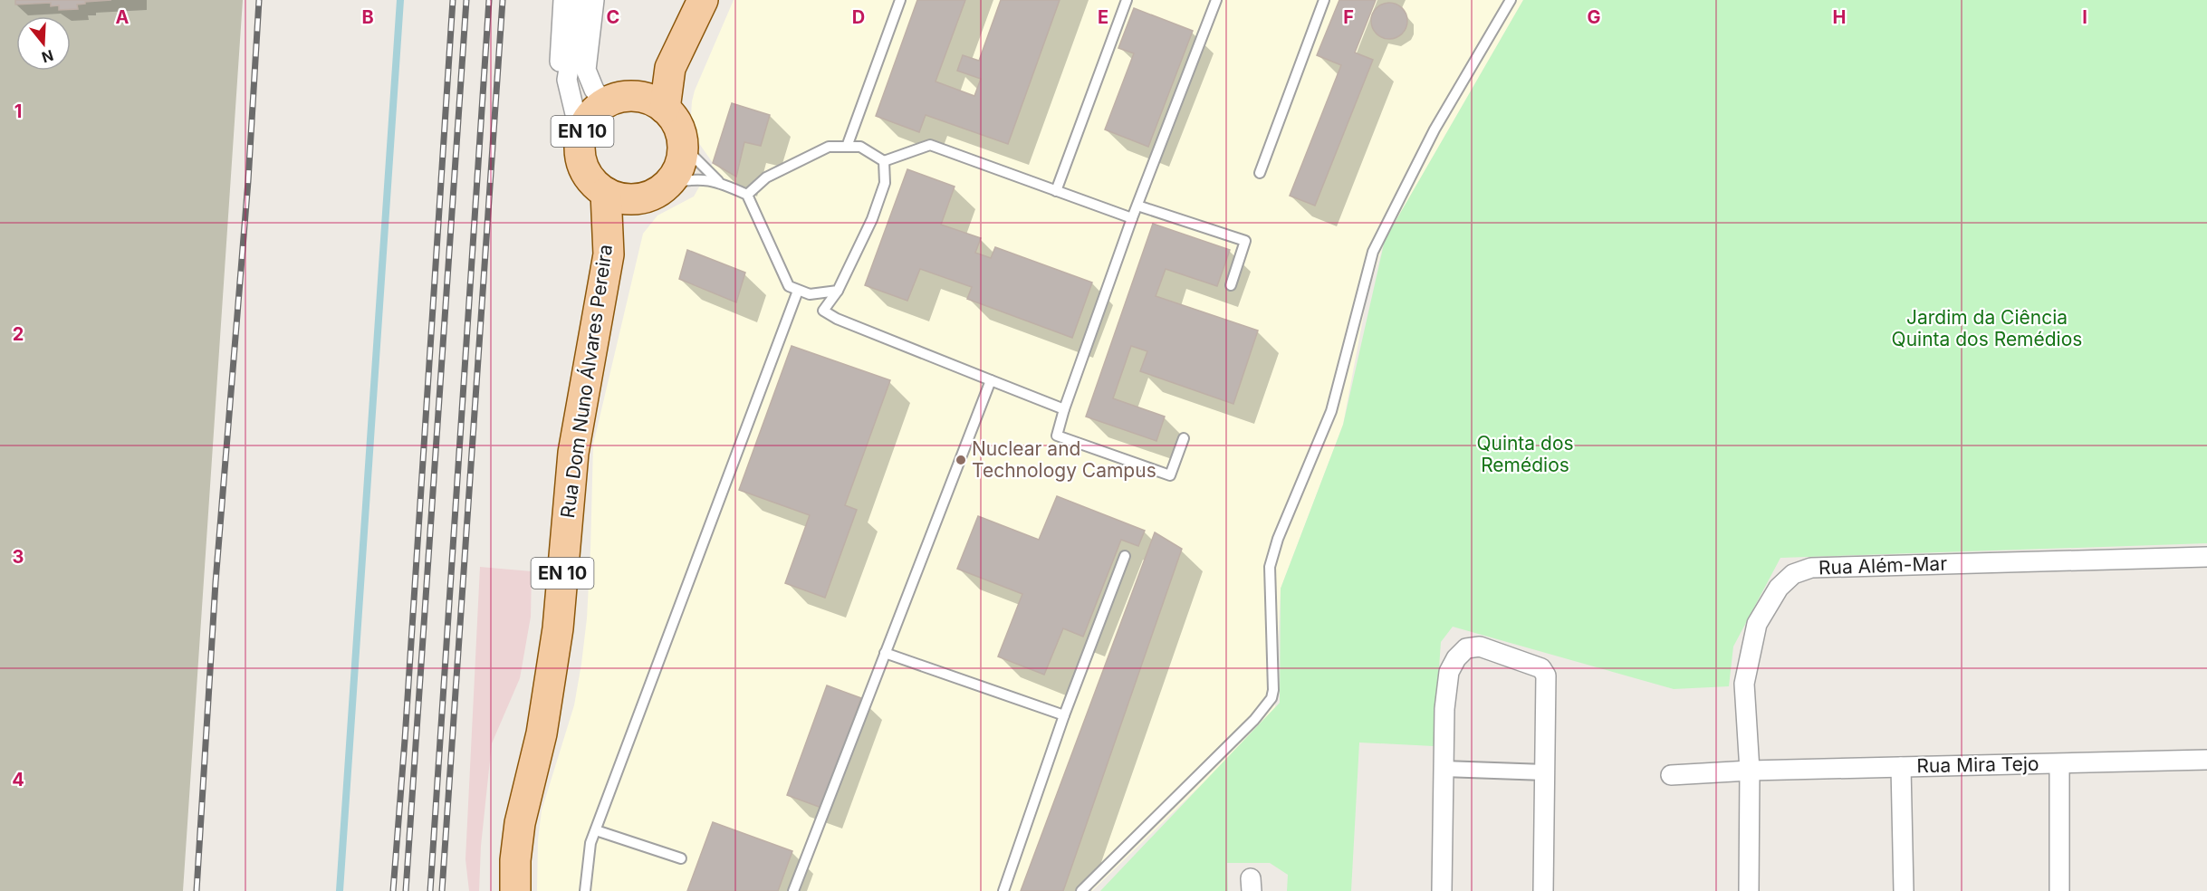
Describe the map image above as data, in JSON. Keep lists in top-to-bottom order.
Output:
{
  "streets": {
    "main road": ["EN 10", "Rua Dom Nuno Álvares Pereira"],
    "street": ["Rua Além-Mar", "Rua Mira Tejo"]
  },
  "crossings": [
    ["EN 10", "Rua Dom Nuno Álvares Pereira"],
    ["Rua Além-Mar", "Rua Mira Tejo"]
  ],
  "parks": ["Jardim da Ciência Quinta dos Remédios", "Quinta dos Remédios"],
  "places": ["Nuclear and Technology Campus"],
  "north": "bottom",
  "grid": {
    "columns": [
      "A",
      "B",
      "C",
      "D",
      "E",
      "F",
      "G",
      "H",
      "I"
    ],
    "rows": [
      "1",
      "2",
      "3",
      "4"
    ]
  }
}
